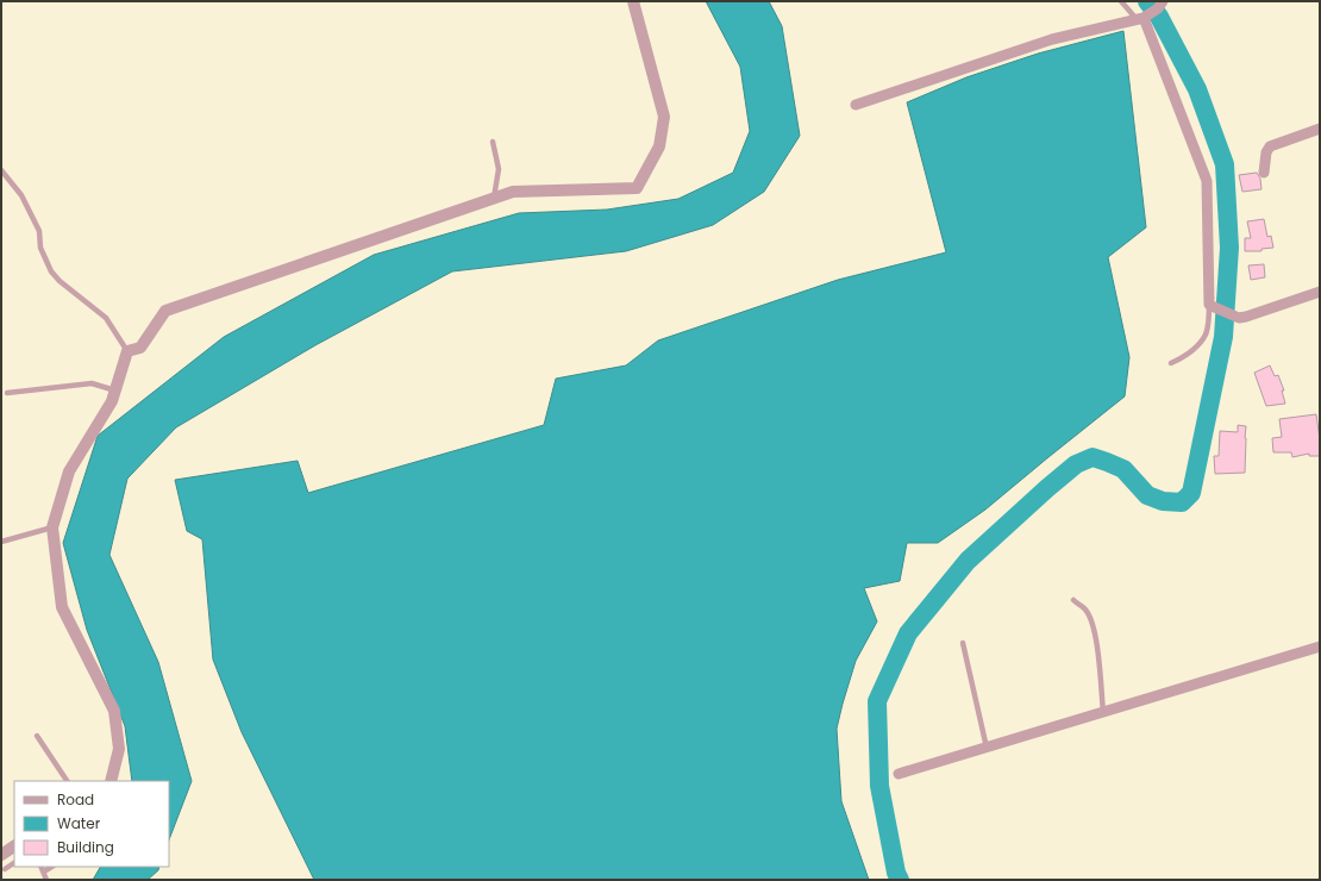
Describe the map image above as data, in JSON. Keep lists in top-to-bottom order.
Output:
{
  "legend": ["Road", "Water", "Building"]
}
